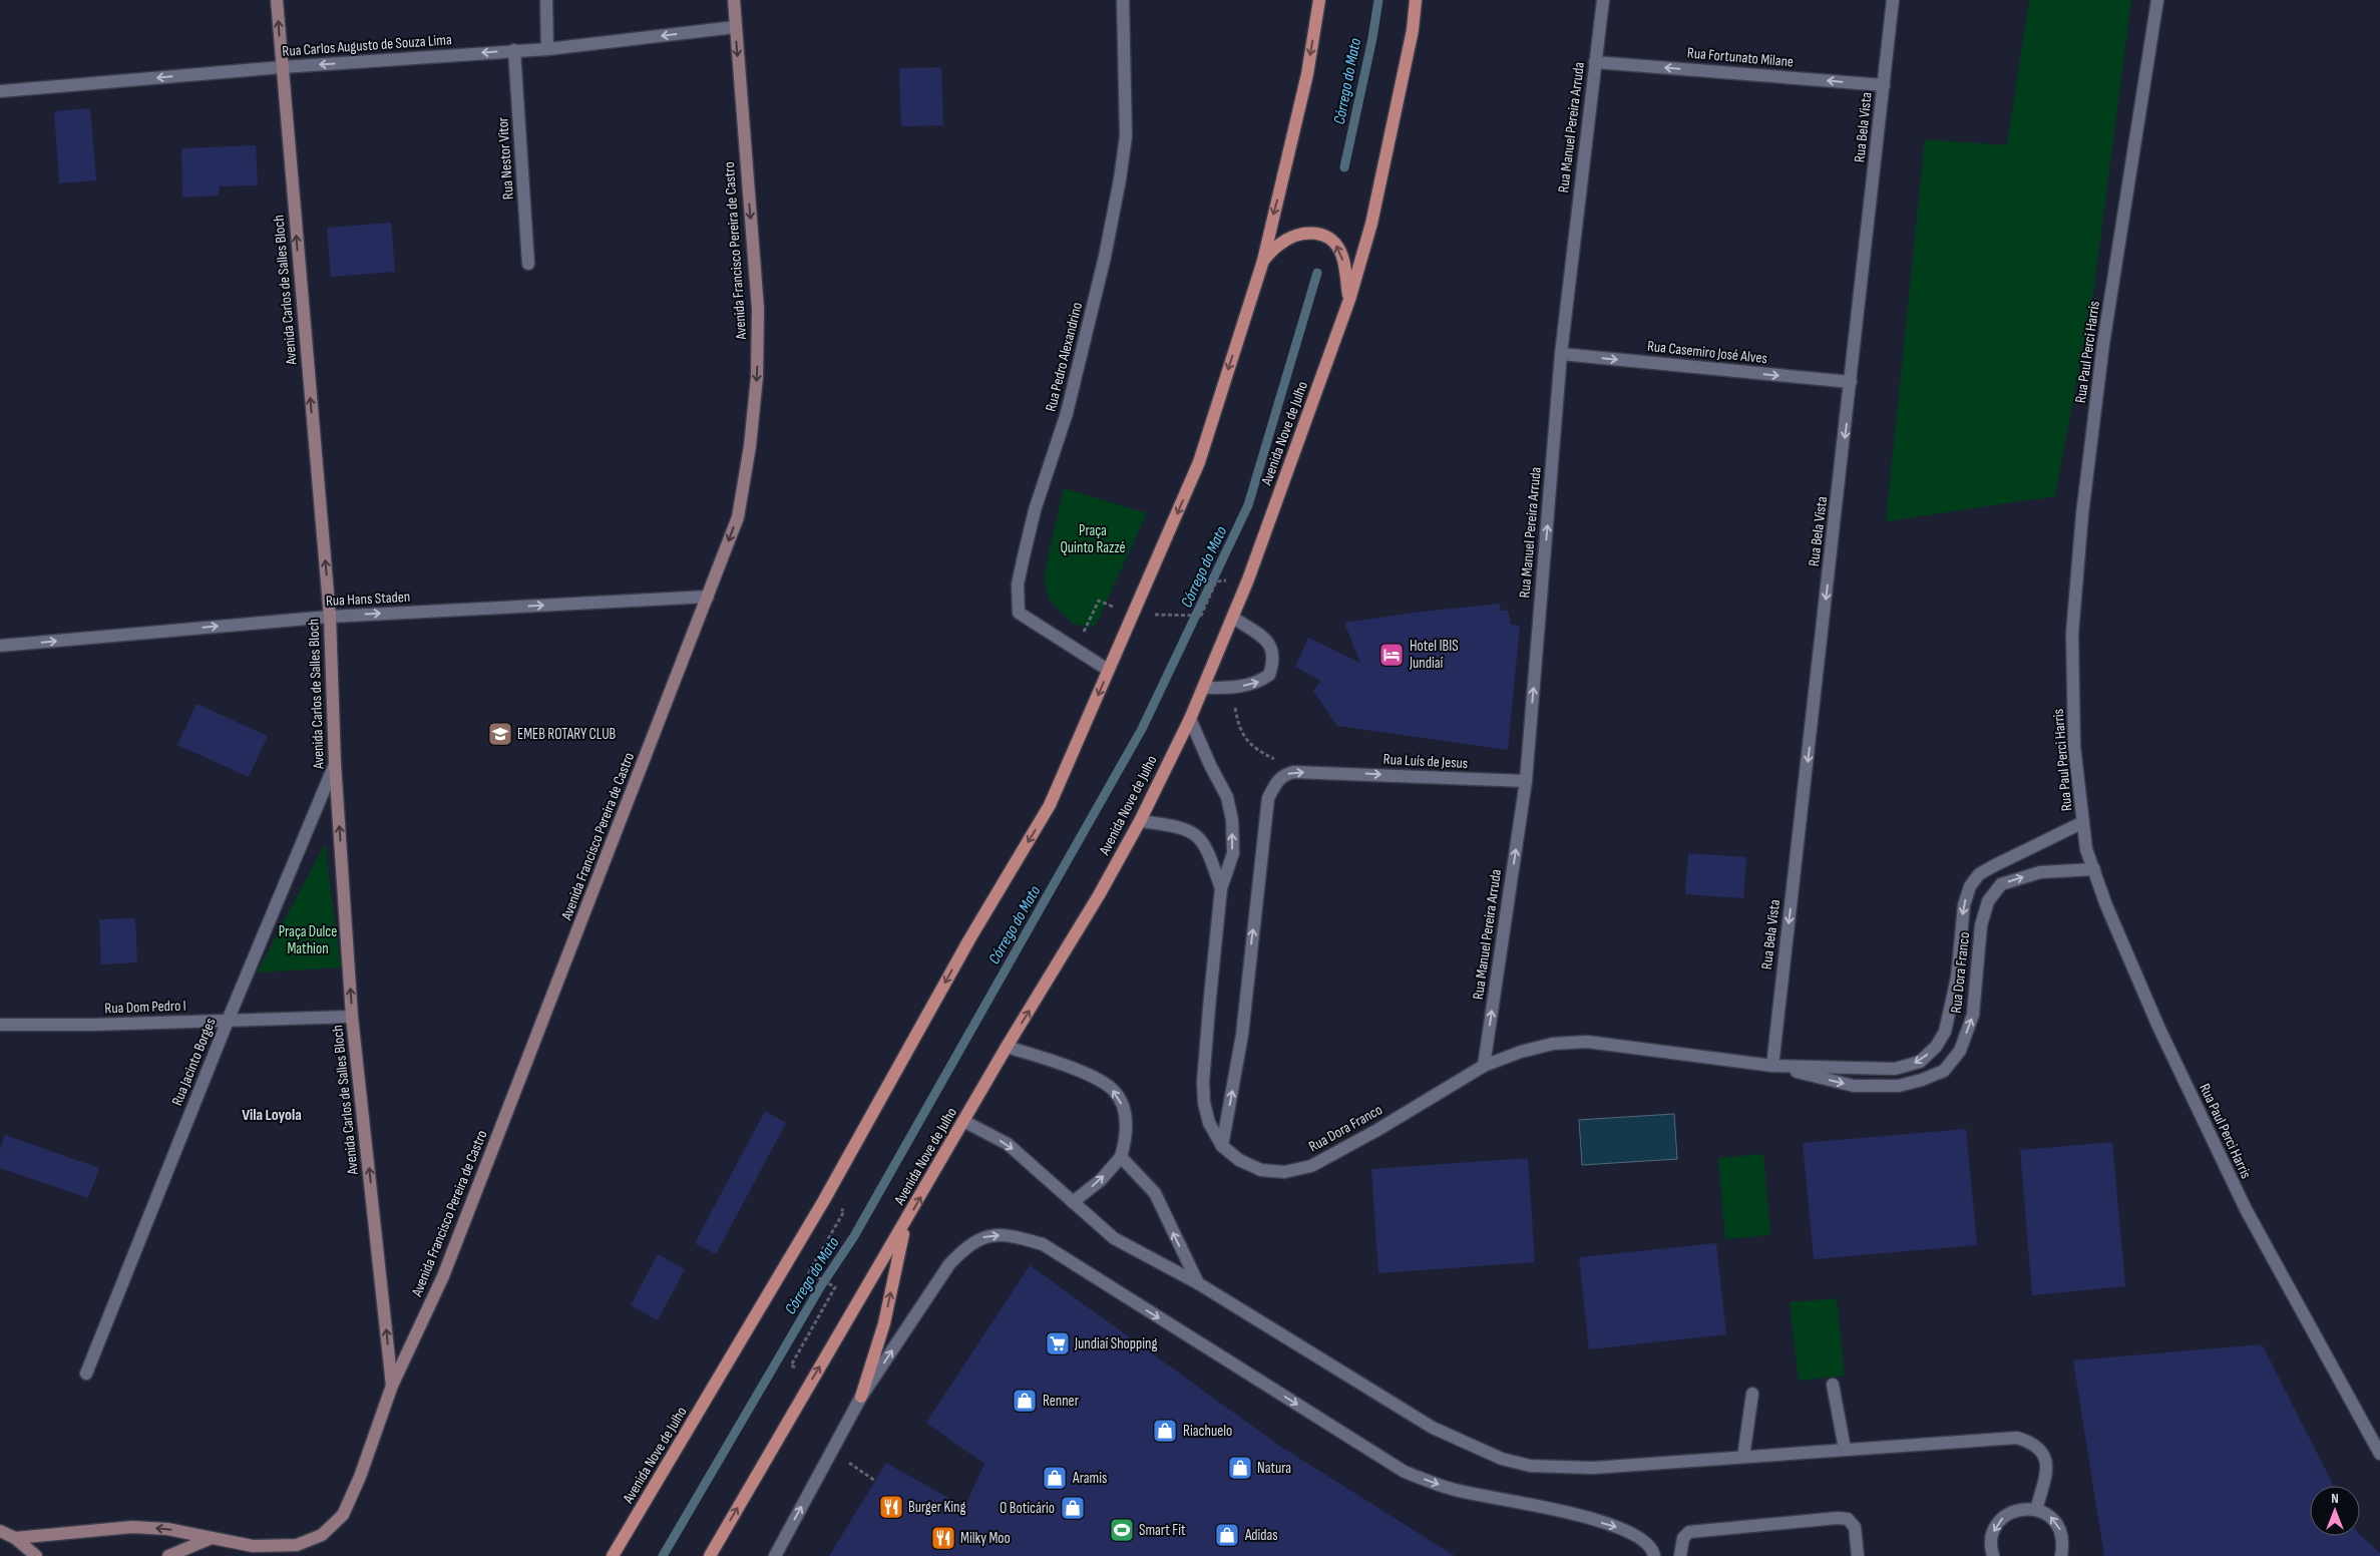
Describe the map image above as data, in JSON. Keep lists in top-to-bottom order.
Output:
{
  "streets": {
    "main road": ["Avenida Nove de Julho"],
    "street": [
      "Rua Carlos Augusto de Souza Lima",
      "Rua Fortunato Milane",
      "Rua Manuel Pereira Arruda",
      "Rua Bela Vista",
      "Rua Nestor Vitor",
      "Avenida Francisco Pereira de Castro",
      "Avenida Carlos de Salles Bloch",
      "Rua Casemiro José Alves",
      "Rua Paul Perci Harris",
      "Rua Pedro Alexandrino",
      "Rua Hans Staden",
      "Rua Luís de Jesus",
      "Rua Dora Franco",
      "Rua Dom Pedro I",
      "Rua Jacinto Borges"
    ]
  },
  "crossings": [
    ["Rua Carlos Augusto de Souza Lima", "Rua Nestor Vitor"],
    ["Rua Carlos Augusto de Souza Lima", "Avenida Francisco Pereira de Castro"],
    ["Rua Carlos Augusto de Souza Lima", "Avenida Carlos de Salles Bloch"],
    ["Rua Fortunato Milane", "Rua Manuel Pereira Arruda"],
    ["Rua Fortunato Milane", "Rua Bela Vista"],
    ["Rua Manuel Pereira Arruda", "Rua Casemiro José Alves"],
    ["Rua Manuel Pereira Arruda", "Rua Luís de Jesus"],
    ["Rua Manuel Pereira Arruda", "Rua Dora Franco"],
    ["Rua Bela Vista", "Rua Casemiro José Alves"],
    ["Rua Bela Vista", "Rua Dora Franco"],
    ["Avenida Francisco Pereira de Castro", "Avenida Carlos de Salles Bloch"],
    ["Avenida Francisco Pereira de Castro", "Rua Hans Staden"],
    ["Avenida Carlos de Salles Bloch", "Rua Hans Staden"],
    ["Avenida Carlos de Salles Bloch", "Rua Dom Pedro I"],
    ["Avenida Carlos de Salles Bloch", "Rua Jacinto Borges"],
    ["Rua Paul Perci Harris", "Rua Dora Franco"],
    ["Rua Pedro Alexandrino", "Avenida Nove de Julho"],
    ["Rua Dom Pedro I", "Rua Jacinto Borges"]
  ],
  "one_way": [
    "Rua Carlos Augusto de Souza Lima",
    "Rua Fortunato Milane",
    "Rua Manuel Pereira Arruda",
    "Rua Bela Vista",
    "Avenida Carlos de Salles Bloch",
    "Rua Casemiro José Alves",
    "Rua Hans Staden",
    "Rua Luís de Jesus"
  ],
  "districts": ["Vila Loyola"],
  "water": ["Córrego do Mato"],
  "parks": ["Praça Quinto Razzé", "Praça Dulce Mathion"],
  "places": {
    "hotel": ["Hotel IBIS Jundiaí"],
    "school or university": ["EMEB ROTARY CLUB"],
    "supermarket": ["Jundiaí Shopping"],
    "shop": [
      "Renner",
      "Riachuelo",
      "Natura",
      "Aramis",
      "O Boticário",
      "Adidas"
    ],
    "restaurant": ["Burger King", "Milky Moo"],
    "sports": ["Smart Fit"]
  },
  "north": "top"
}
